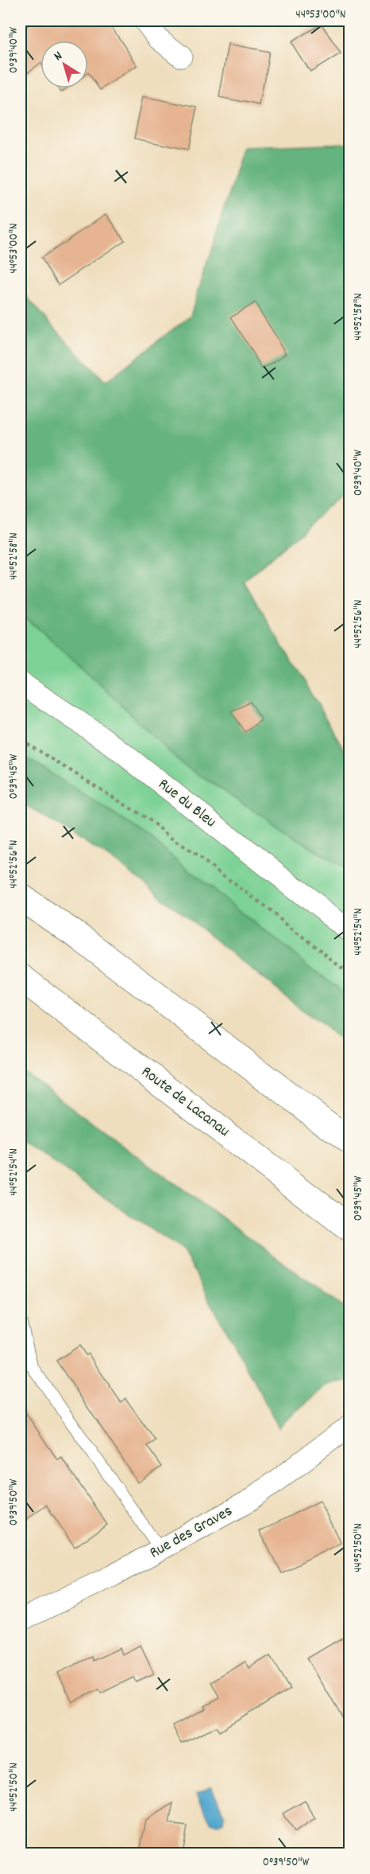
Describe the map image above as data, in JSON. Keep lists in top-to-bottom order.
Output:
{
  "streets": {
    "main road": ["Route de Lacanau"],
    "street": ["Rue du Bleu", "Rue des Graves"]
  },
  "north": "top left",
  "coordinates": [
    "44°53'00\"N",
    "0°39'40\"W",
    "44°52'58\"N",
    "44°52'56\"N",
    "0°39'45\"W",
    "44°52'54\"N",
    "0°39'50\"W",
    "44°52'50\"N"
  ]
}
